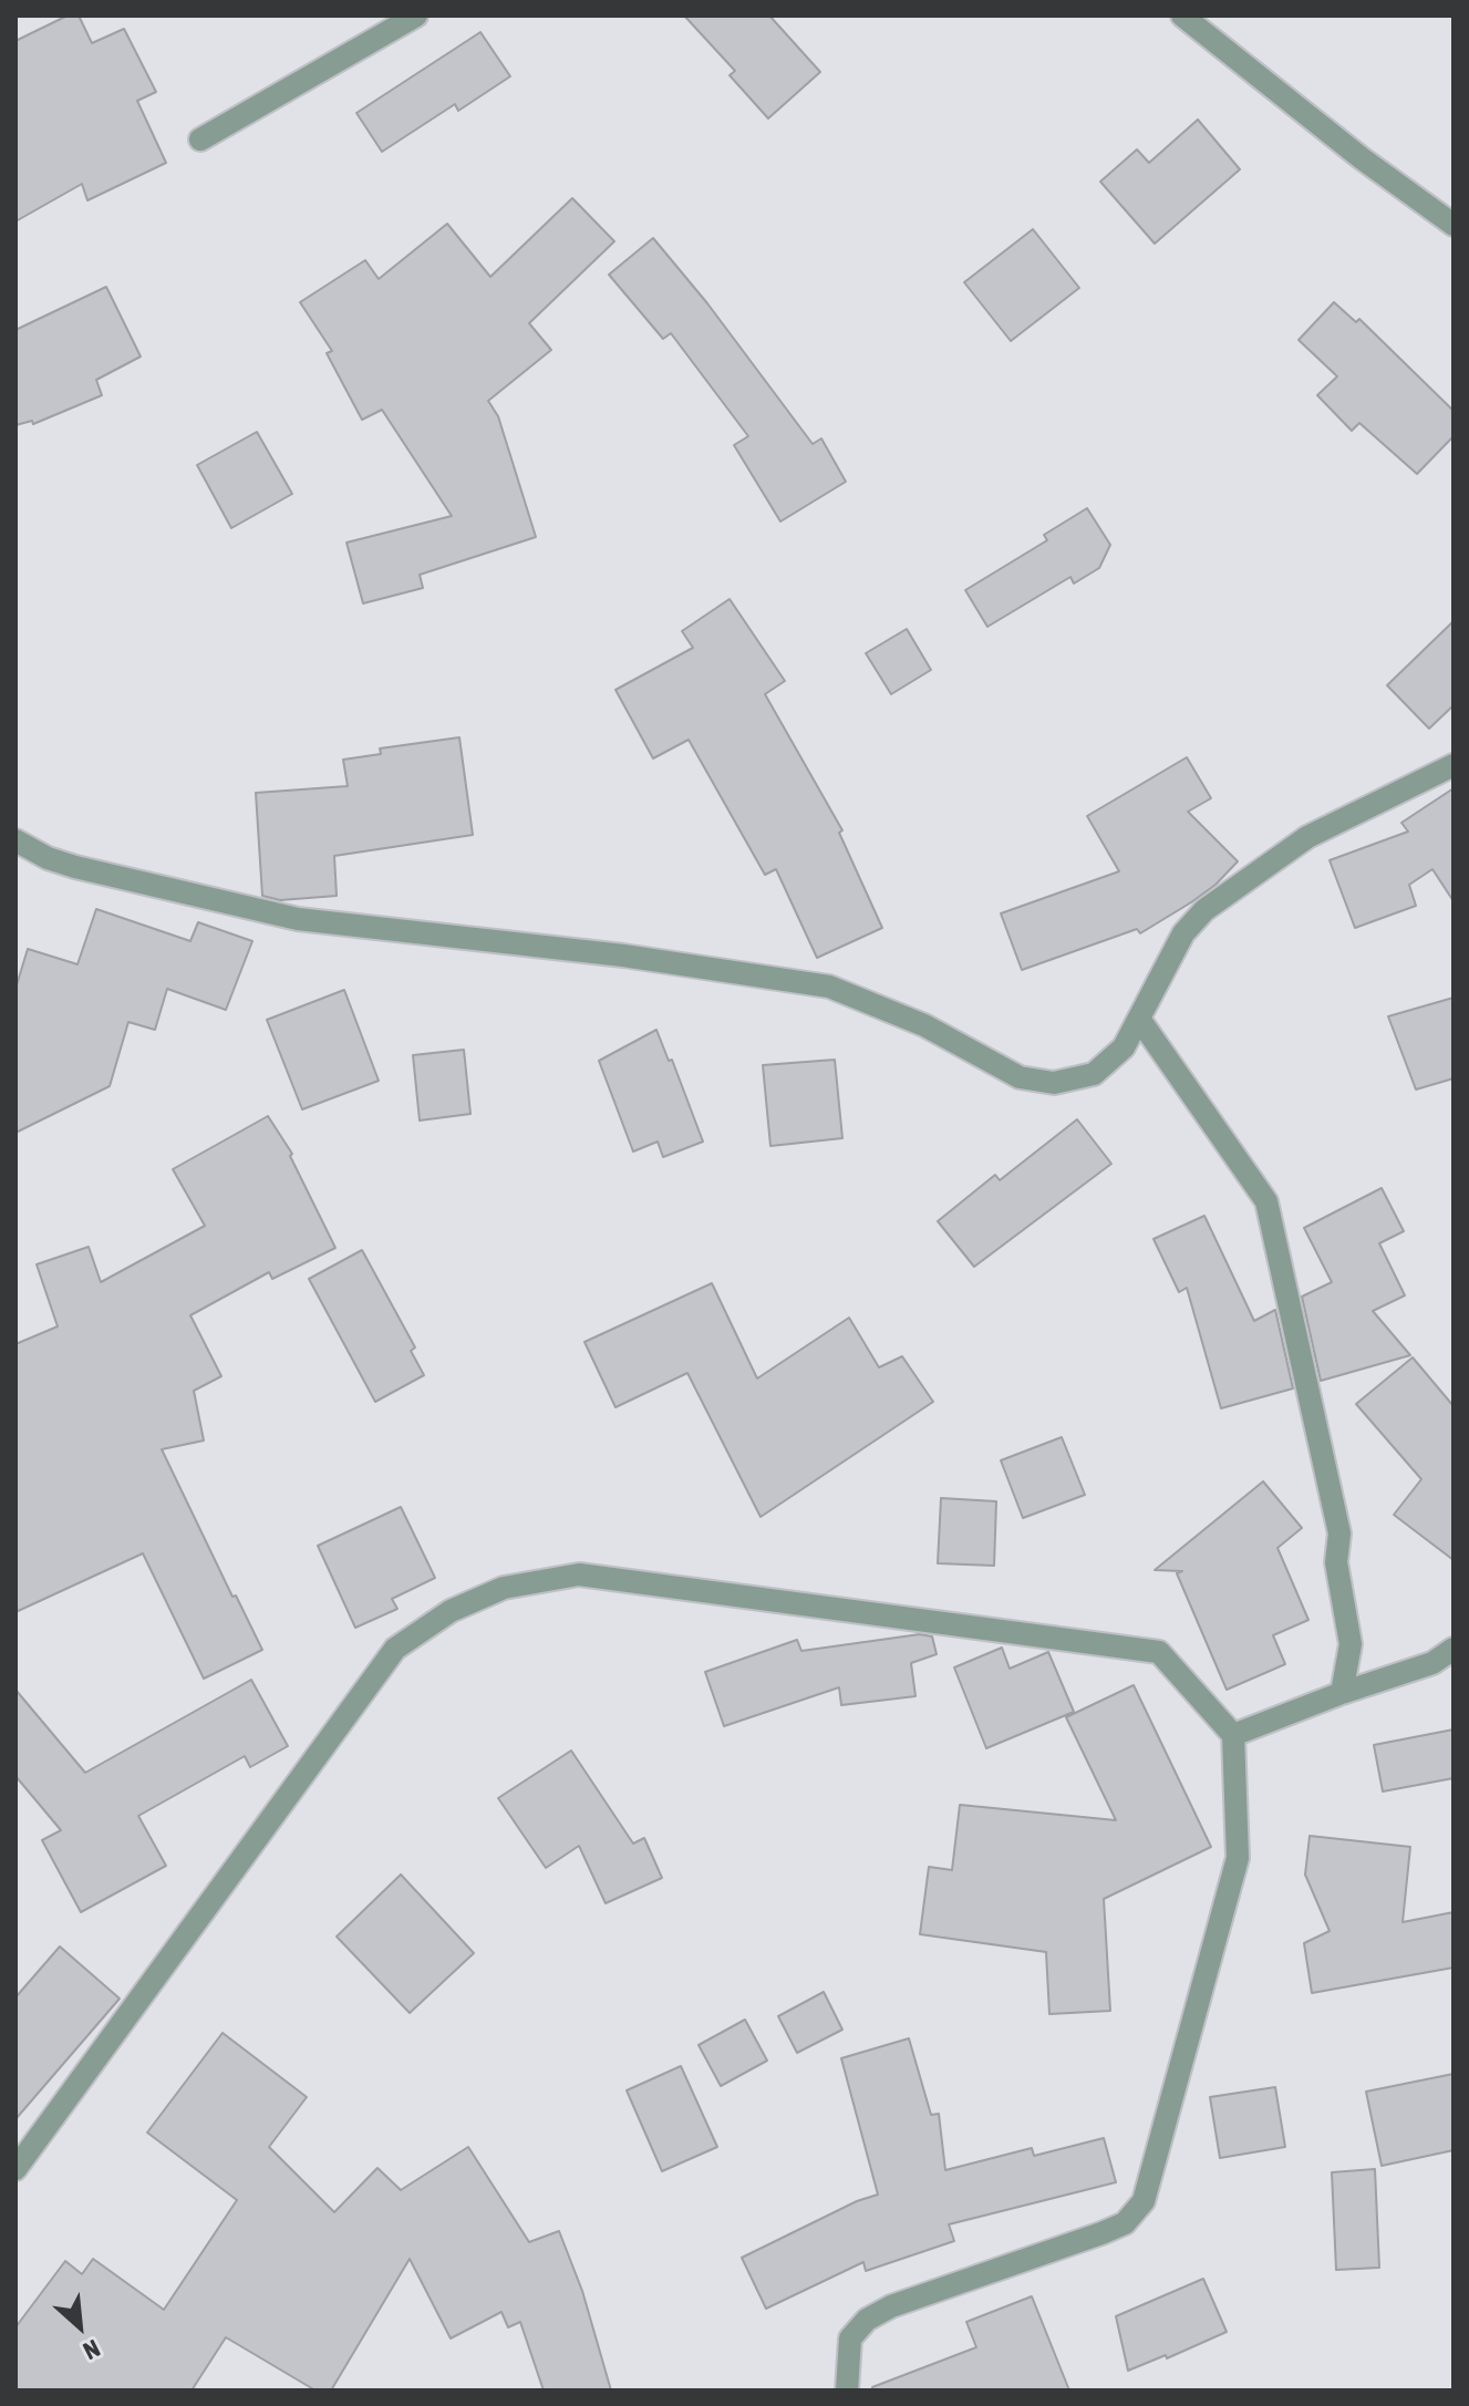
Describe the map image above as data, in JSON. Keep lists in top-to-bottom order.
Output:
{
  "north": "bottom right"
}
